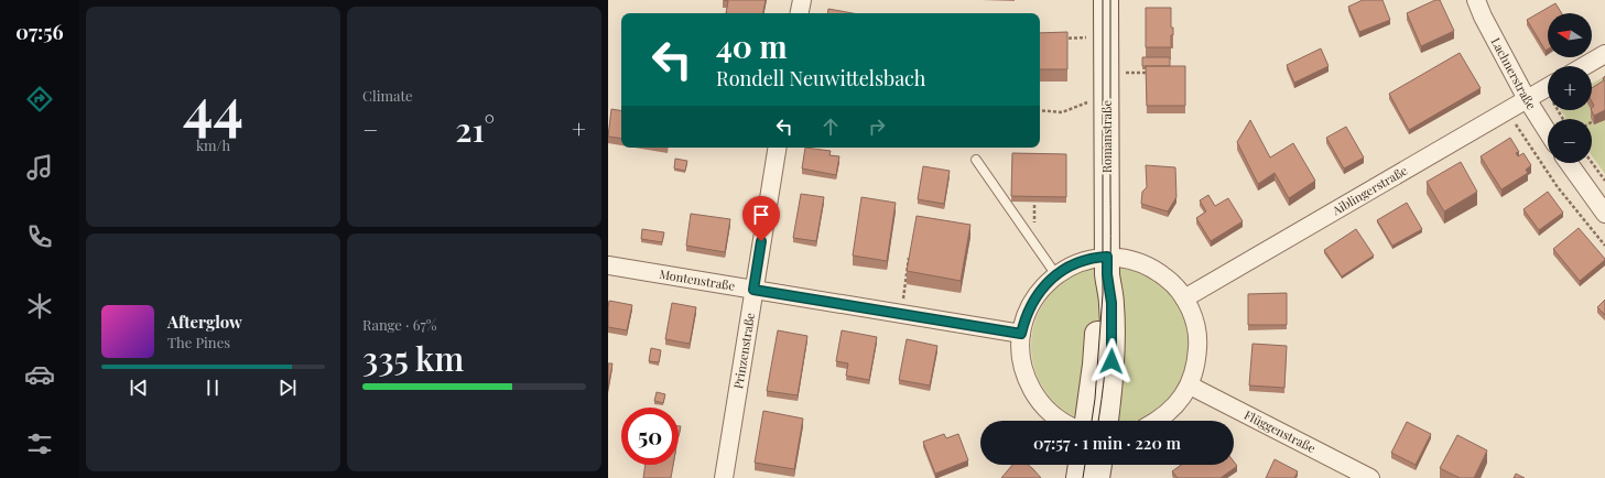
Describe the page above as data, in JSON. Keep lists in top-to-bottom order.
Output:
{
  "streets": {
    "main road": ["Romanstraße"],
    "street": [
      "Lachnerstraße",
      "Aiblingerstraße",
      "Montenstraße",
      "Prinzenstraße",
      "Flüggenstraße"
    ]
  },
  "crossings": [
    ["Lachnerstraße", "Aiblingerstraße"],
    ["Montenstraße", "Prinzenstraße"]
  ],
  "north": "left",
  "page": {
    "tabs": "07:56",
    "tile": [
      ["44", "km/h"],
      "Climate",
      ["Range · 67%", "335 km"]
    ],
    "map_buttons": ["+", "−"],
    "turn": ["40 m", "Rondell Neuwittelsbach"],
    "heat": ["−", "21°", "+"],
    "song": ["Afterglow", "The Pines"],
    "limit": "50",
    "trip": "07:57 · 1 min · 220 m"
  }
}
